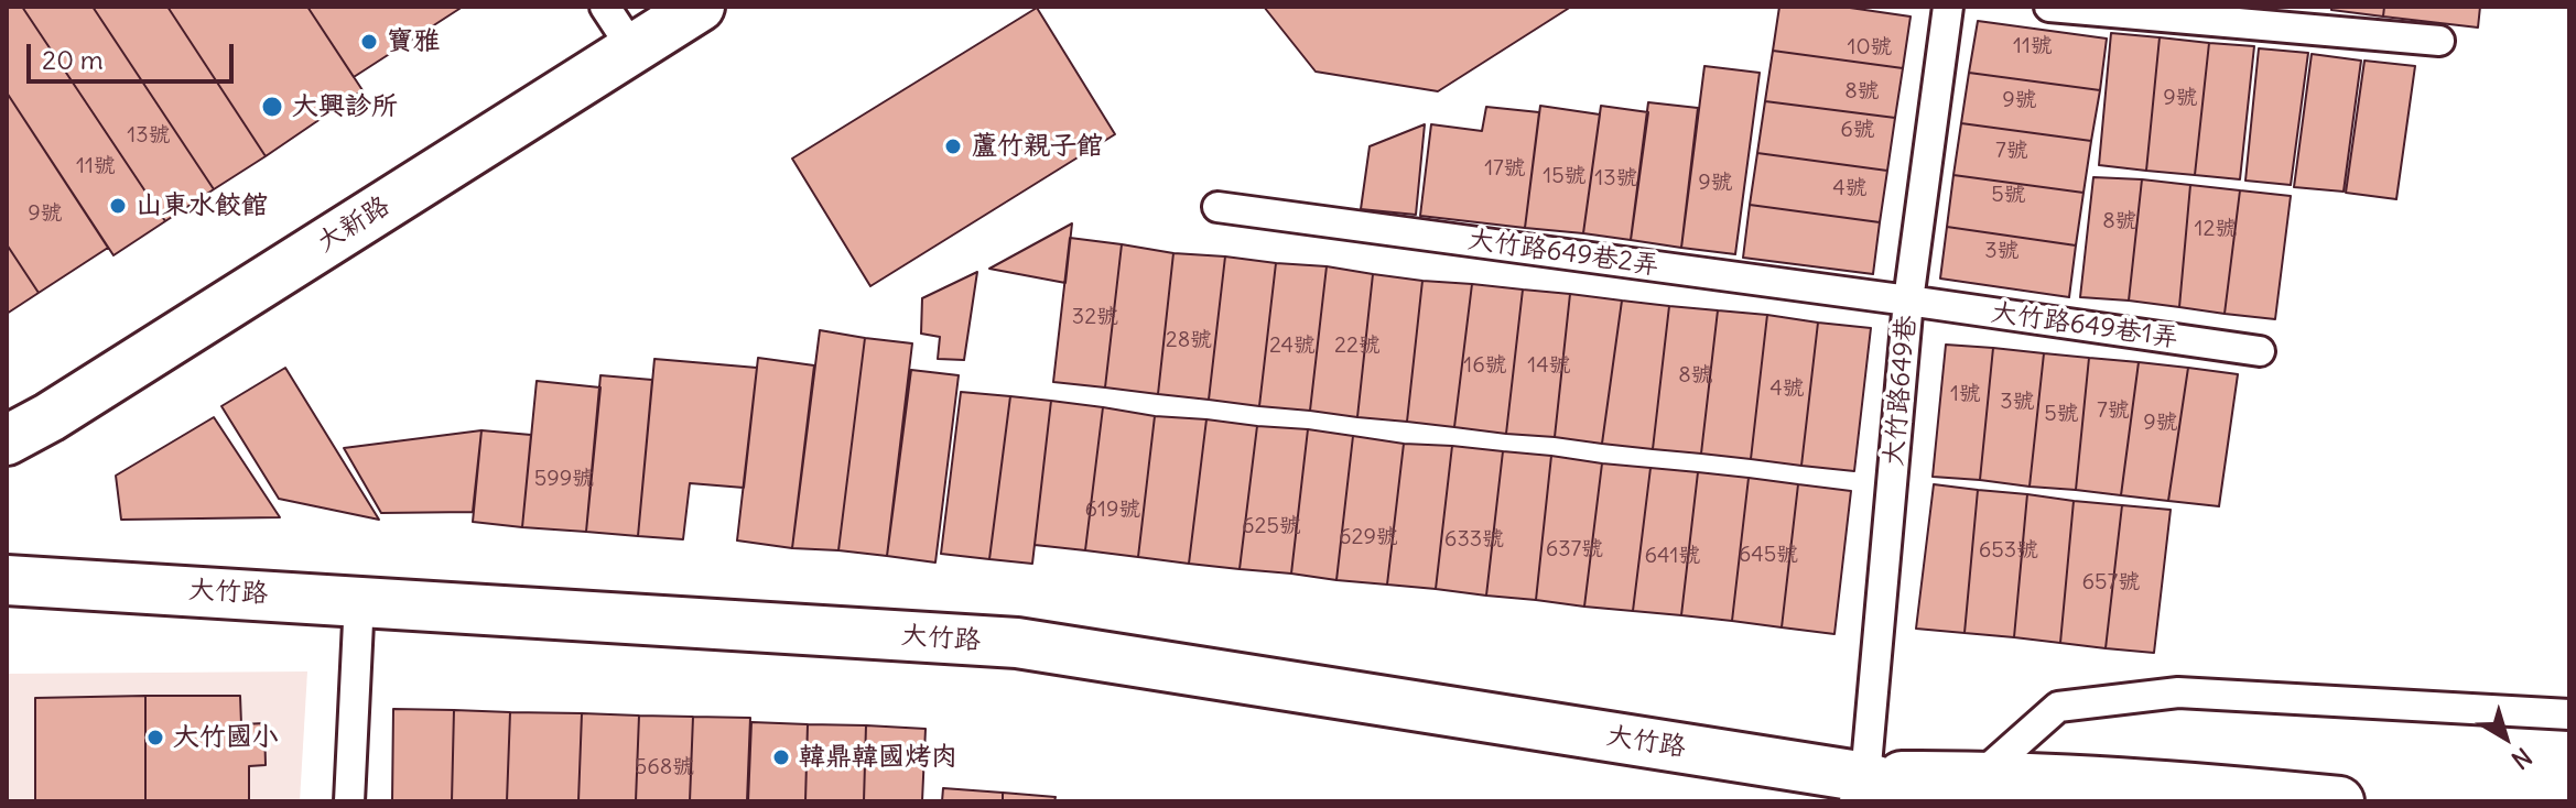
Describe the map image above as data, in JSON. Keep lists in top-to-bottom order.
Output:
{
  "streets": {
    "street": ["大新路", "大竹路"],
    "lane": ["大竹路649巷2弄", "大竹路649巷1弄", "大竹路649巷"]
  },
  "crossings": [
    ["大竹路649巷2弄", "大竹路649巷1弄"],
    ["大竹路649巷2弄", "大竹路649巷"],
    ["大竹路649巷1弄", "大竹路649巷"],
    ["大竹路649巷", "大竹路"]
  ],
  "places": [
    "寶雅",
    "大興診所",
    "蘆竹親子館",
    "山東水餃館",
    "大竹國小",
    "韓鼎韓國烤肉"
  ],
  "house_numbers": [
    "11號",
    "10號",
    "8號",
    "9號",
    "9號",
    "6號",
    "13號",
    "7號",
    "11號",
    "17號",
    "15號",
    "13號",
    "9號",
    "4號",
    "5號",
    "9號",
    "8號",
    "12號",
    "3號",
    "32號",
    "28號",
    "24號",
    "22號",
    "16號",
    "14號",
    "8號",
    "4號",
    "1號",
    "3號",
    "7號",
    "5號",
    "9號",
    "599號",
    "619號",
    "625號",
    "629號",
    "633號",
    "637號",
    "653號",
    "645號",
    "641號",
    "657號",
    "568號"
  ],
  "scale_bar": "20 m",
  "north": "bottom right"
}
